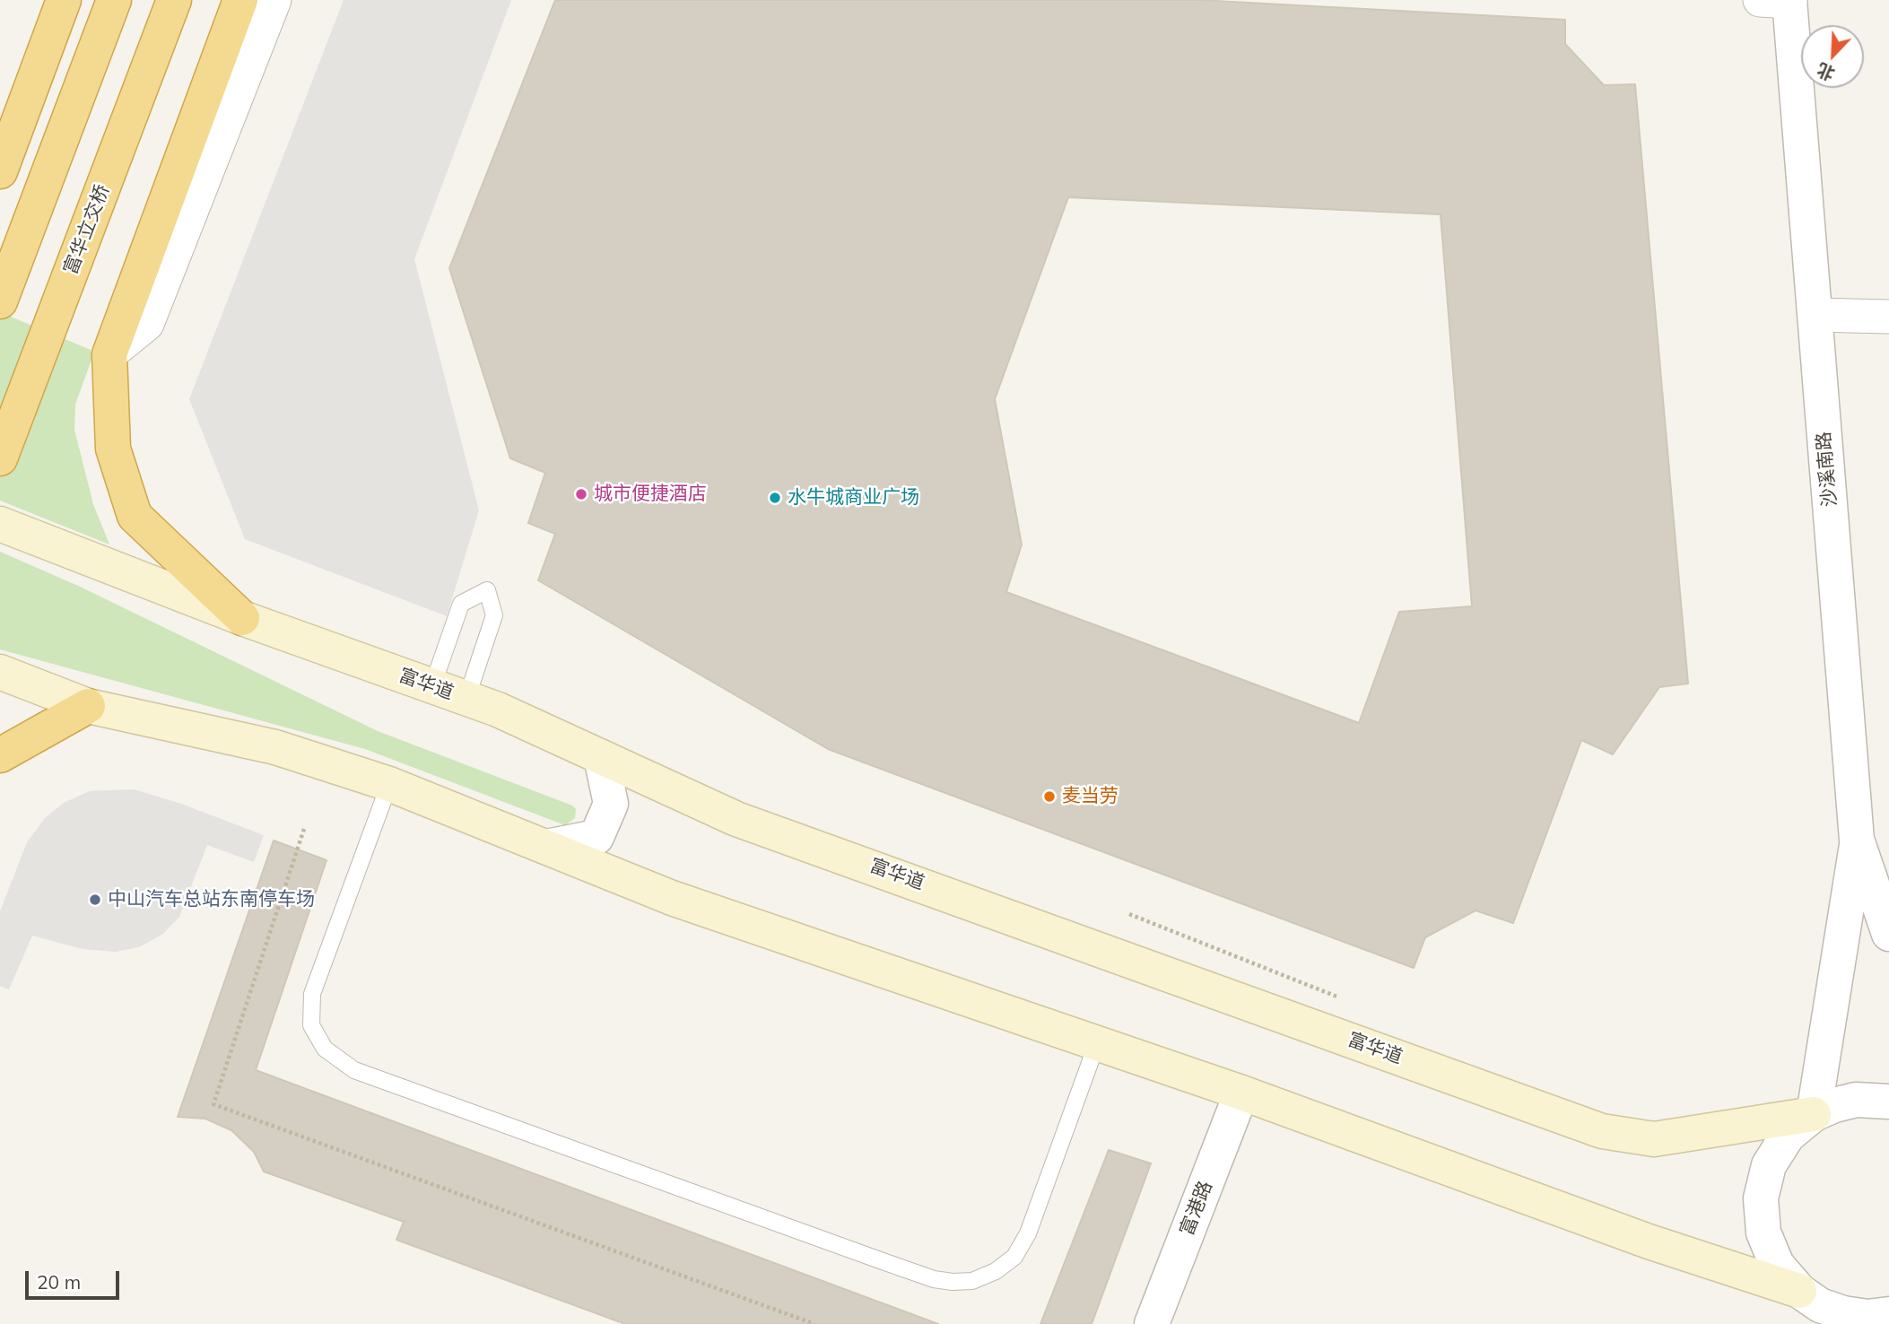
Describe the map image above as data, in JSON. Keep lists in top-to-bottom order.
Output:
{
  "streets": {
    "highway": ["富华立交桥"],
    "main road": ["富华道"],
    "street": ["沙溪南路", "富港路"]
  },
  "places": [
    "城市便捷酒店",
    "水牛城商业广场",
    "麦当劳",
    "中山汽车总站东南停车场"
  ],
  "scale_bar": "20 m",
  "north": "bottom left"
}
